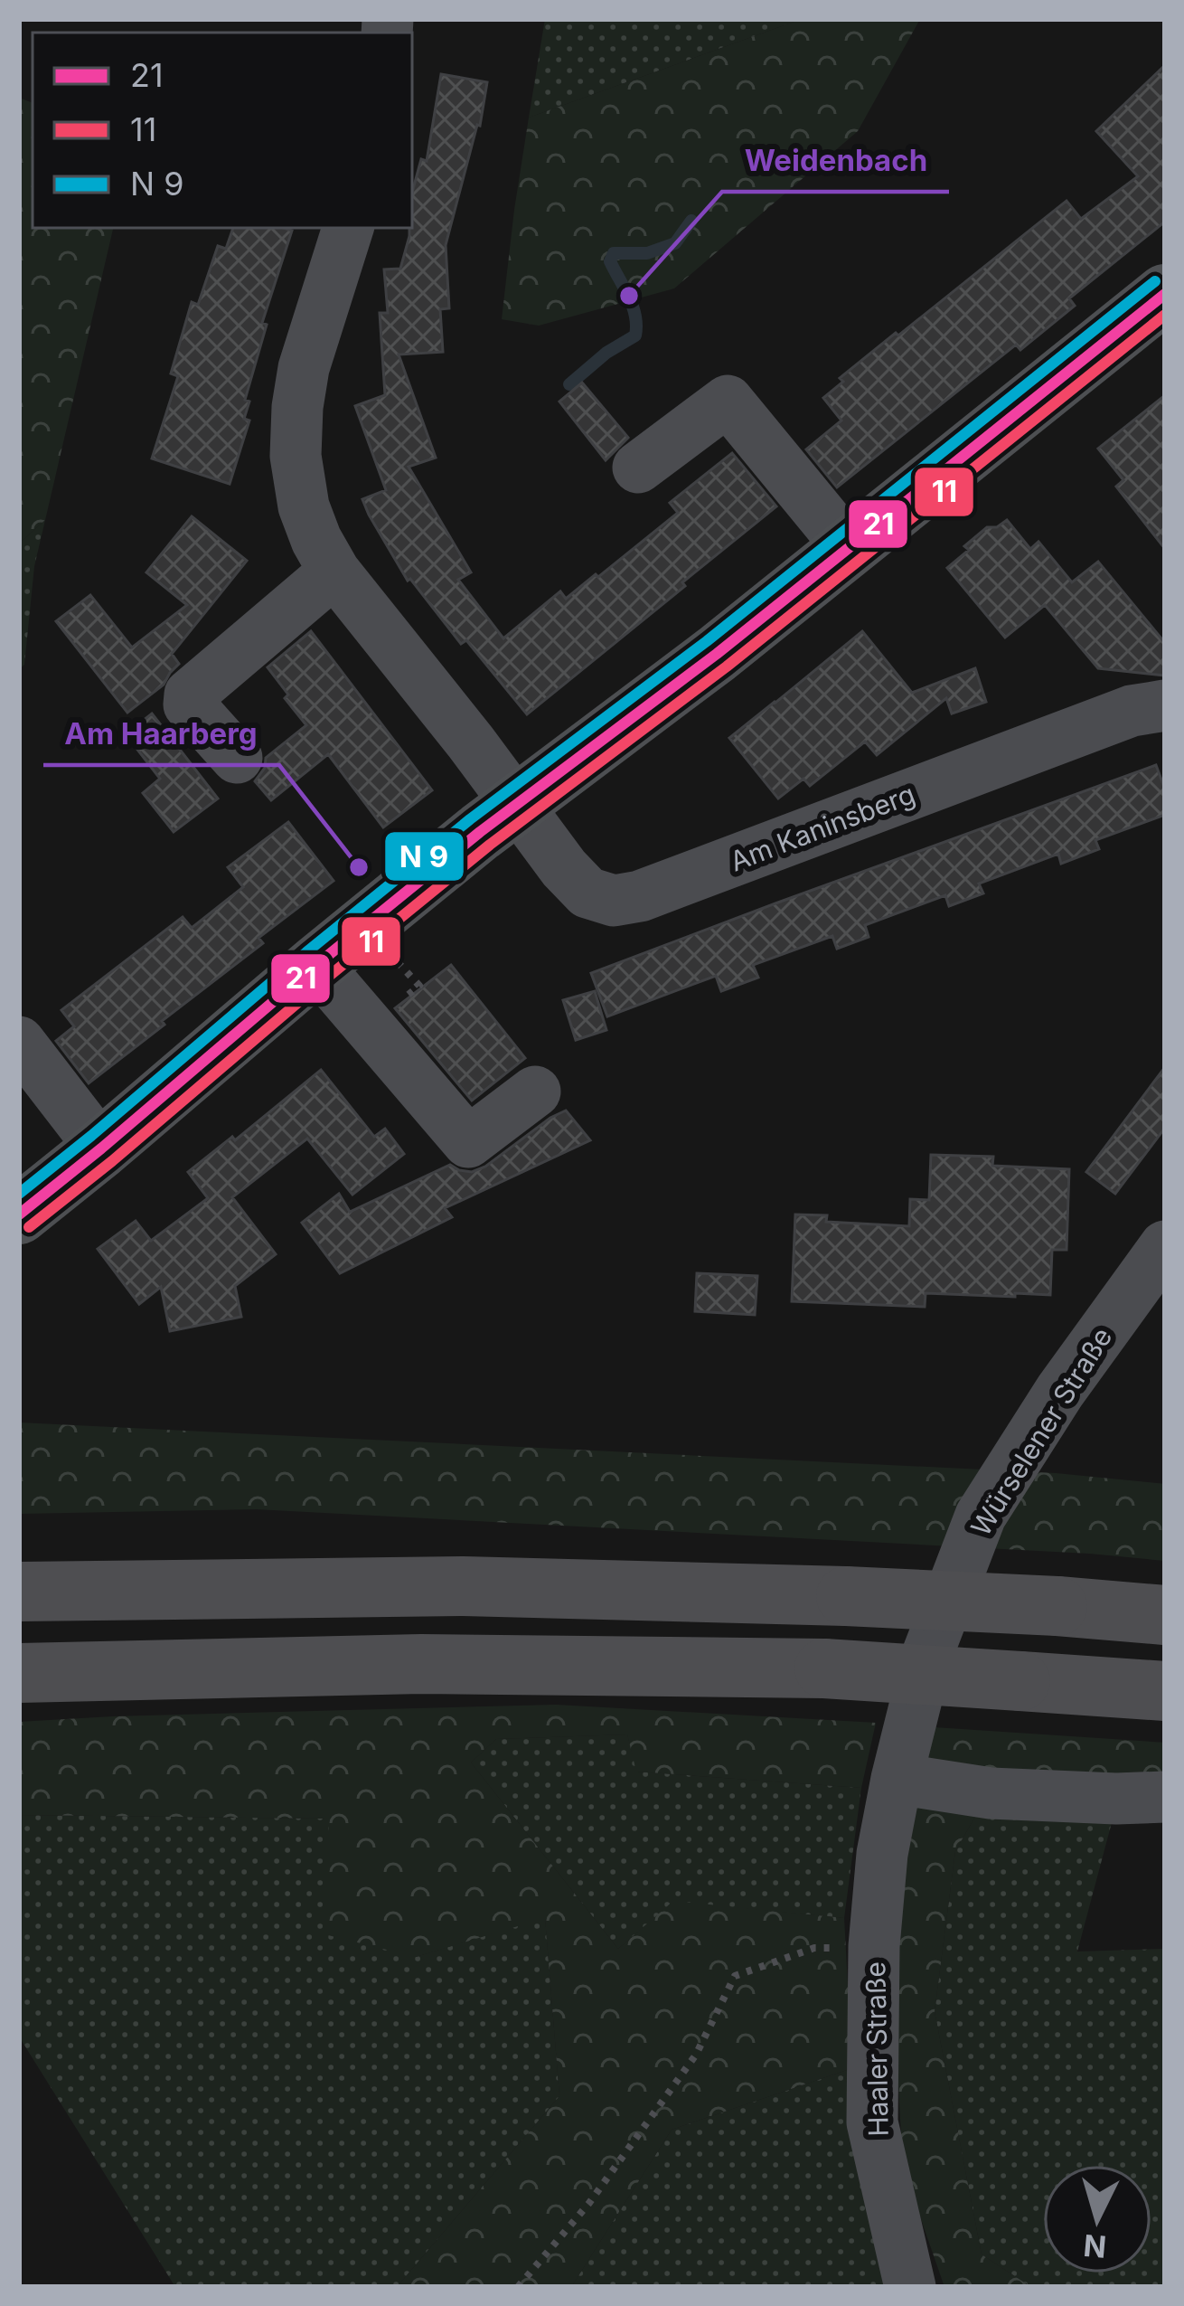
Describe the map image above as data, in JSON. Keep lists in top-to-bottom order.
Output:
{
  "streets": {
    "street": ["Am Kaninsberg", "Würselener Straße", "Haaler Straße"]
  },
  "crossings": [
    ["Würselener Straße", "Haaler Straße"]
  ],
  "places": ["Weidenbach", "Am Haarberg"],
  "lines": ["transit line 21", "transit line 11"],
  "legend": ["21", "11", "N 9"],
  "north": "bottom"
}
